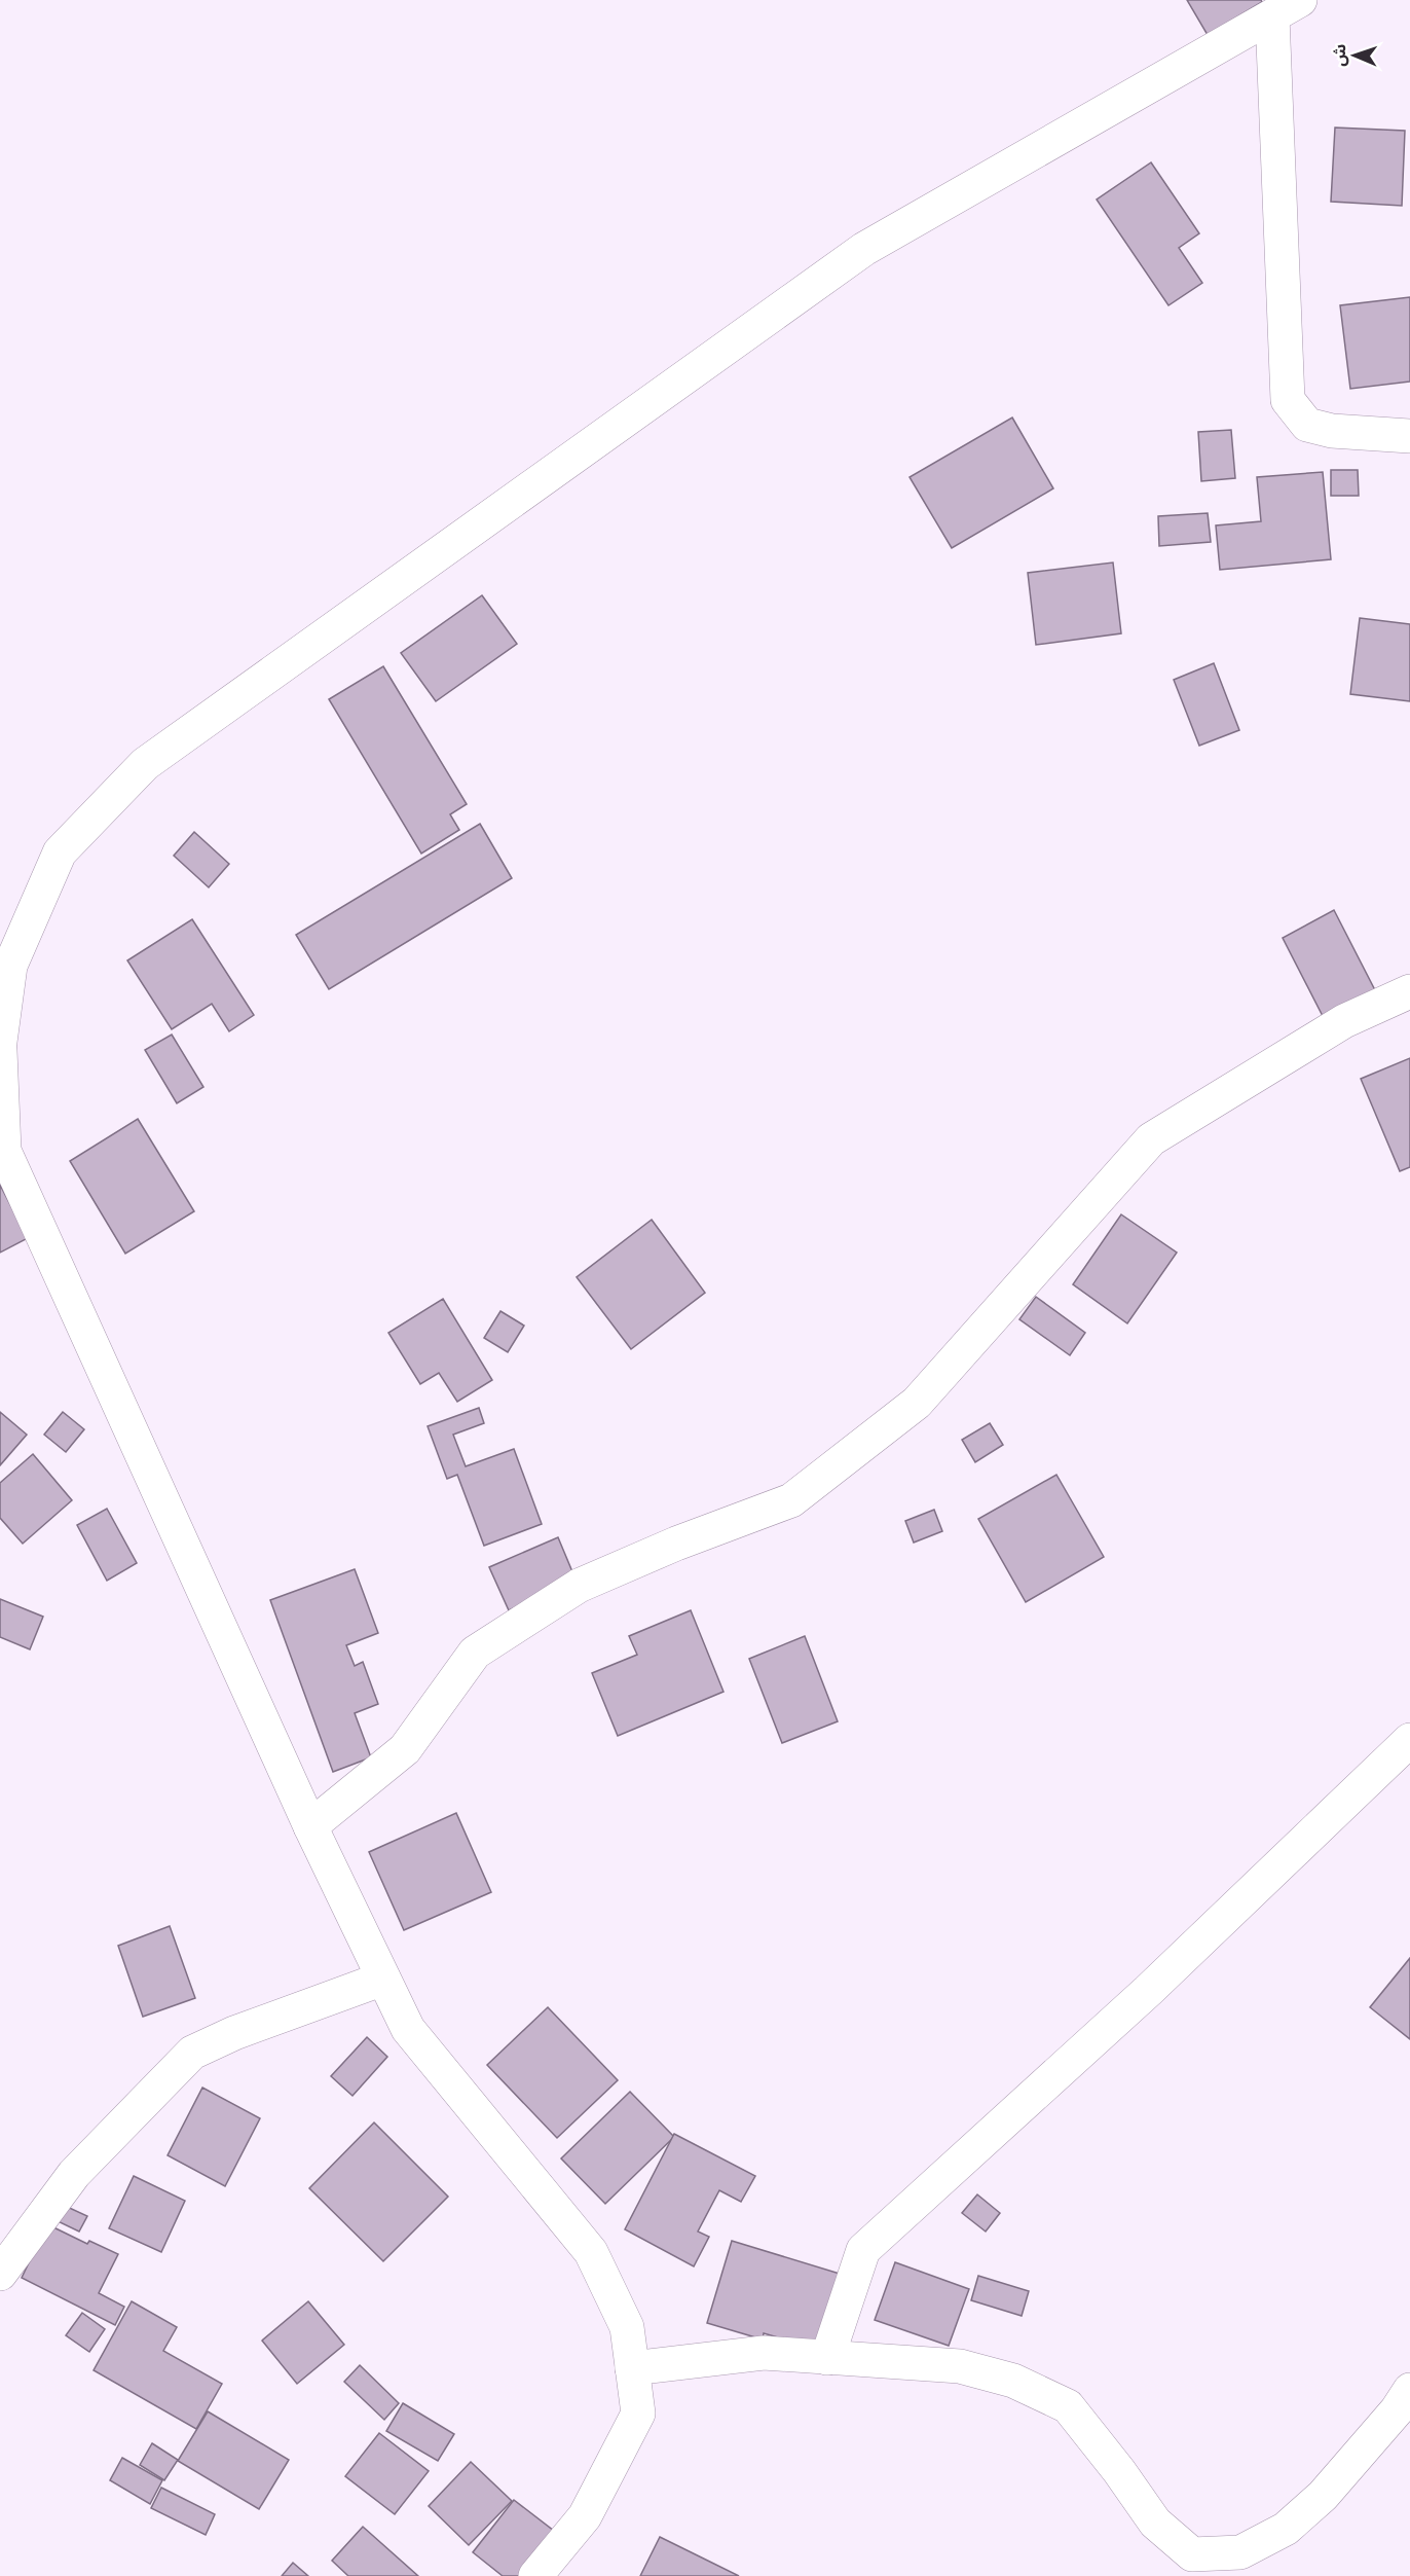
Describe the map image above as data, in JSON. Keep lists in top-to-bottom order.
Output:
{
  "north": "left"
}
